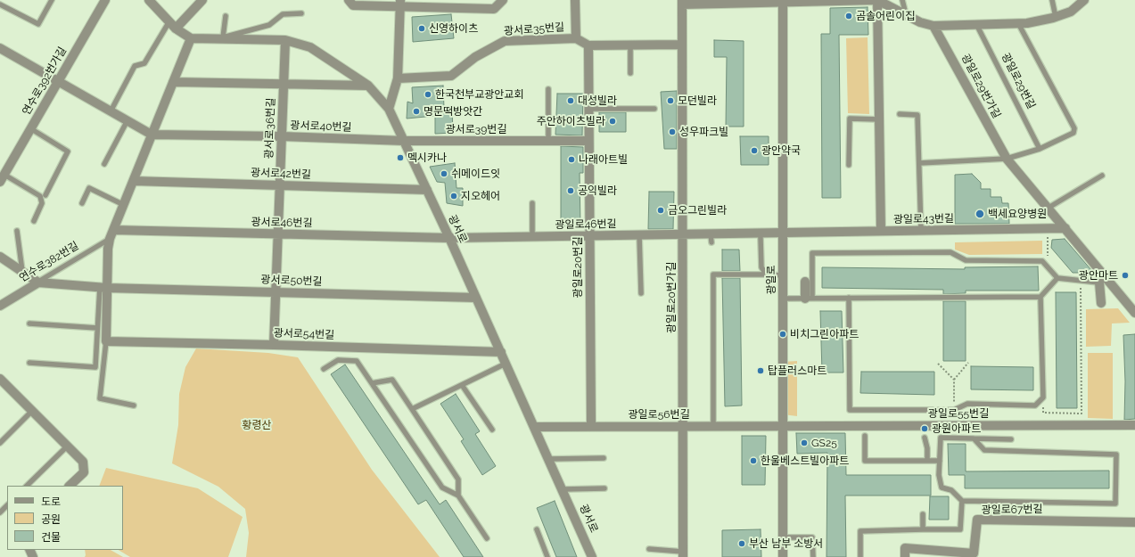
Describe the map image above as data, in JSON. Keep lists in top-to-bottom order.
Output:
{
  "streets": {
    "street": [
      "광서로35번길",
      "연수로392번가길",
      "광일로29번가길",
      "광서로40번길",
      "광서로36번길",
      "광서로39번길",
      "광서로42번길",
      "광일로43번길",
      "광서로46번길",
      "광일로46번길",
      "광서로",
      "연수로382번길",
      "광일로20번길",
      "광일로",
      "광서로50번길",
      "광일로20번가길",
      "광서로54번길",
      "광일로55번길",
      "광일로56번길",
      "광일로67번길"
    ],
    "lane": ["광일로29번길"]
  },
  "crossings": [
    ["광일로29번가길", "광일로43번길"],
    ["광서로40번길", "광서로36번길"],
    ["광서로40번길", "광서로39번길"],
    ["광서로40번길", "광서로"],
    ["광서로36번길", "광서로42번길"],
    ["광서로36번길", "광서로46번길"],
    ["광서로36번길", "광서로50번길"],
    ["광서로36번길", "광서로54번길"],
    ["광서로39번길", "광서로"],
    ["광서로39번길", "광일로20번길"],
    ["광서로42번길", "광서로"],
    ["광일로43번길", "광일로46번길"],
    ["광일로43번길", "광일로"],
    ["광서로46번길", "광일로46번길"],
    ["광서로46번길", "광서로"],
    ["광서로46번길", "연수로382번길"],
    ["광일로46번길", "광서로"],
    ["광일로46번길", "광일로20번길"],
    ["광일로46번길", "광일로"],
    ["광일로46번길", "광일로20번가길"],
    ["광서로", "광서로50번길"],
    ["광서로", "광서로54번길"],
    ["광서로", "광일로56번길"],
    ["연수로382번길", "광서로50번길"],
    ["광일로20번길", "광일로56번길"],
    ["광일로", "광일로55번길"],
    ["광일로", "광일로56번길"],
    ["광일로20번가길", "광일로56번길"],
    ["광일로55번길", "광일로56번길"]
  ],
  "parks": ["황령산"],
  "places": [
    "곰솔어린이집",
    "신영하이츠",
    "한국천부교광안교회",
    "대성빌라",
    "모던빌라",
    "명문떡방앗간",
    "주안하이츠빌라",
    "성우파크빌",
    "광안약국",
    "멕시카나",
    "나래아트빌",
    "쉬메이드잇",
    "공익빌라",
    "지오헤어",
    "금오그린빌라",
    "백세요양병원",
    "광안마트",
    "비치그린아파트",
    "탑플러스마트",
    "광원아파트",
    "GS25",
    "한울베스트빌아파트",
    "부산 남부 소방서"
  ],
  "legend": ["도로", "공원", "건물"]
}
